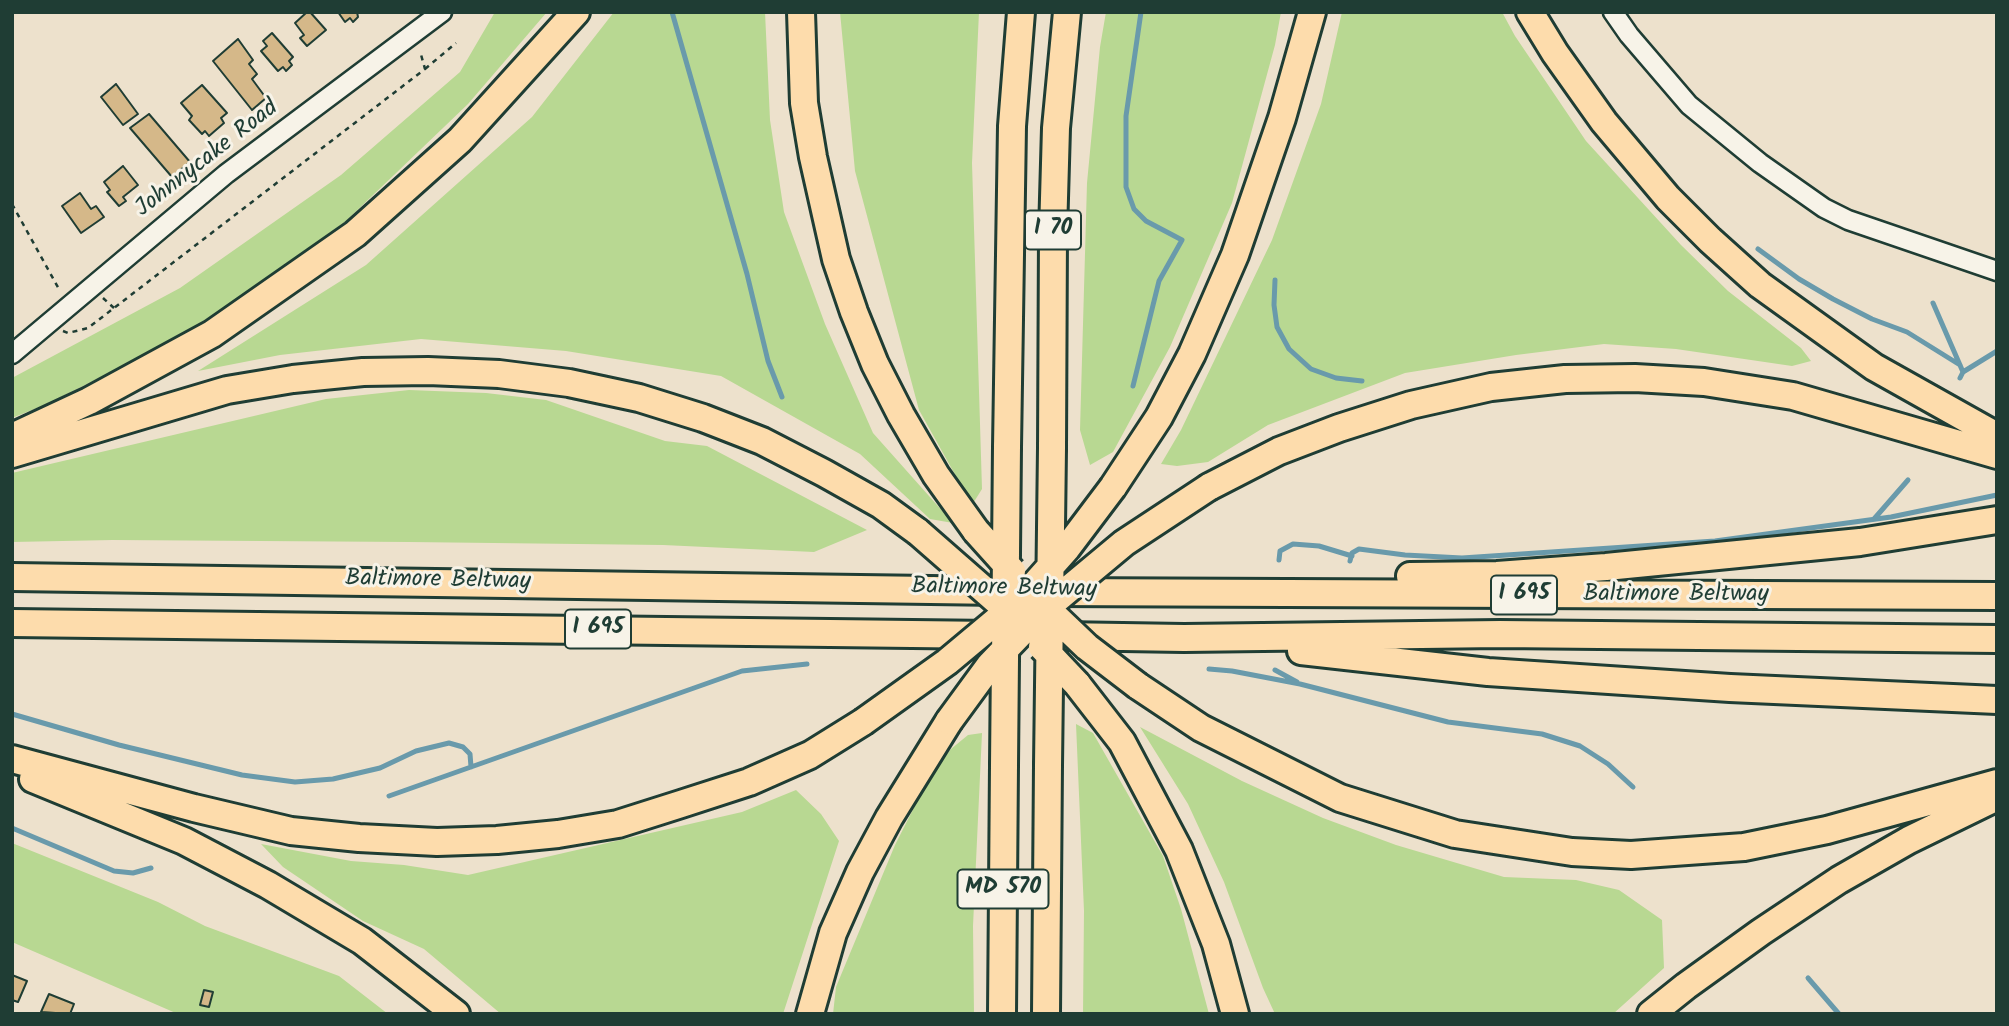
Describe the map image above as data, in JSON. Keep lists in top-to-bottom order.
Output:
{
  "streets": {
    "highway": [
      "I 70",
      "Baltimore Beltway",
      "I 695",
      "MD 570"
    ],
    "street": ["Johnnycake Road"]
  },
  "crossings": [
    ["I 70", "MD 570"]
  ]
}
